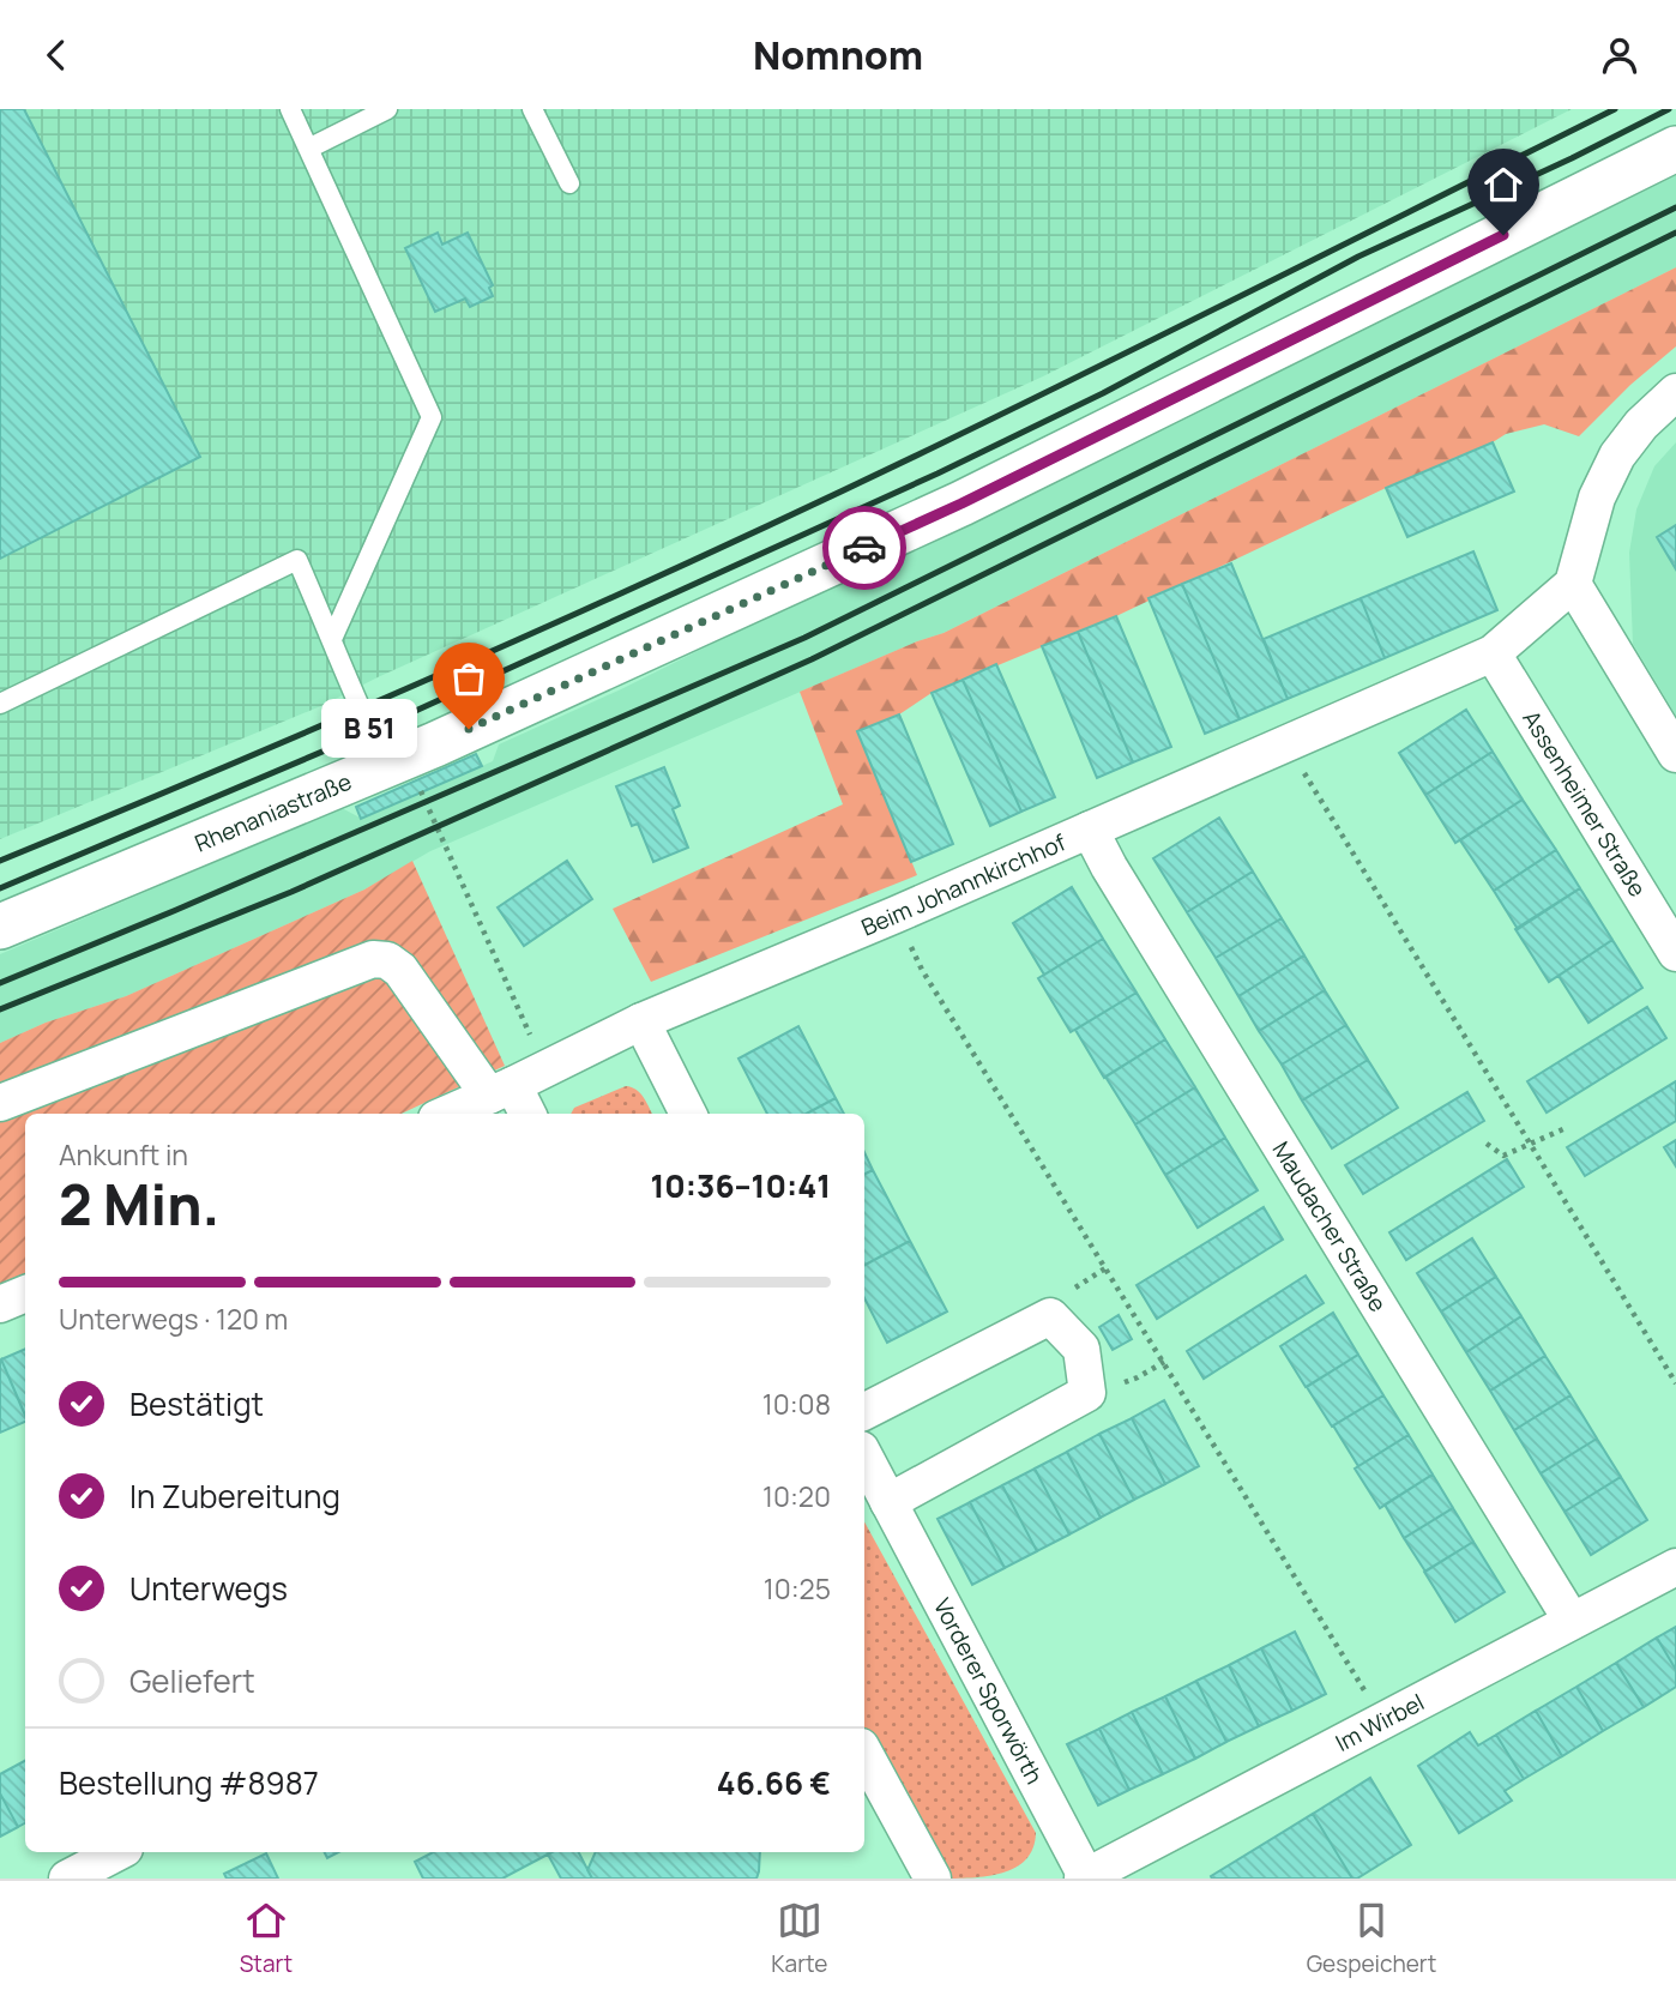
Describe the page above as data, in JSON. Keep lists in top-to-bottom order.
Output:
{
  "streets": {
    "street": [
      "Assenheimer Straße",
      "Rhenaniastraße",
      "Beim Johannkirchhof",
      "Maudacher Straße",
      "Vorderer Sporwörth",
      "Im Wirbel"
    ]
  },
  "crossings": [
    ["Assenheimer Straße", "Beim Johannkirchhof"],
    ["Beim Johannkirchhof", "Maudacher Straße"],
    ["Maudacher Straße", "Im Wirbel"],
    ["Vorderer Sporwörth", "Im Wirbel"]
  ],
  "places": ["B 51"],
  "page": {
    "header": "Nomnom",
    "bubble": "B 51",
    "heading": ["2 Min.", "Ankunft in", "10:36–10:41"],
    "panel": ["Bestellung #8987", "46.66 €"],
    "bar": "Unterwegs · 120 m",
    "list": [
      ["Bestätigt", "10:08"],
      ["In Zubereitung", "10:20"],
      ["Unterwegs", "10:25"],
      "Geliefert"
    ],
    "tabs": ["Start", "Karte", "Gespeichert"]
  }
}
